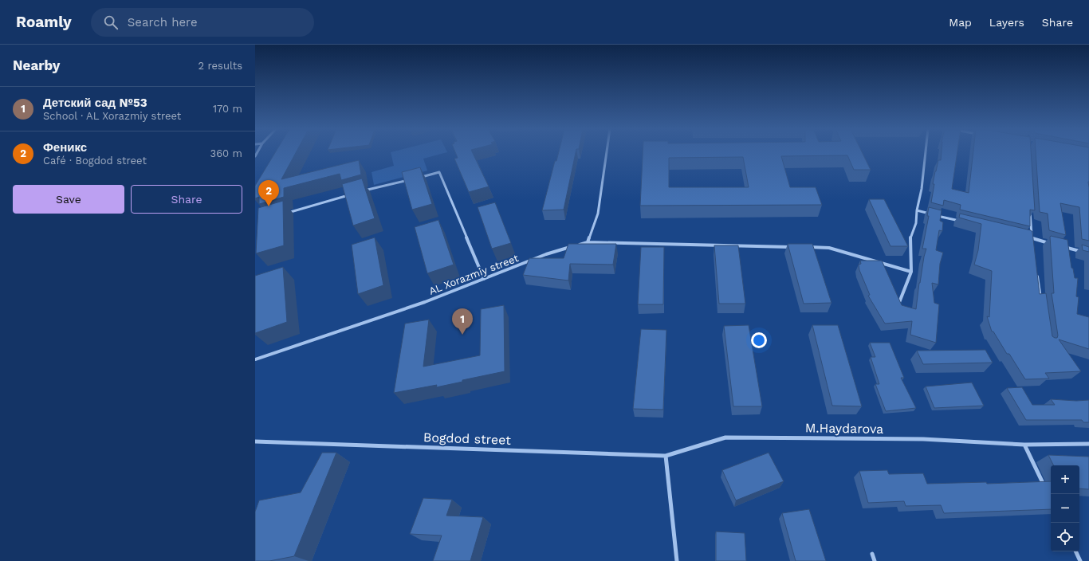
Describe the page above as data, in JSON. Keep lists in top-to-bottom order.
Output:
{
  "streets": {
    "street": ["AL Xorazmiy street", "M.Haydarova", "Bogdod street"]
  },
  "crossings": [
    ["M.Haydarova", "Bogdod street"]
  ],
  "page": {
    "header": "Roamly",
    "search": "Search here",
    "nav": ["Map", "Layers", "Share"],
    "heading": ["Nearby", "2 results"],
    "list": [
      {
        "mark": "1",
        "name": "Детский сад №53",
        "note": "School · AL Xorazmiy street",
        "value": "170 m"
      },
      {
        "mark": "2",
        "name": "Феникс",
        "note": "Café · Bogdod street",
        "value": "360 m"
      }
    ],
    "buttons": ["Save", "Share"],
    "pins": ["2", "1"],
    "map_buttons": ["+", "−"]
  }
}
